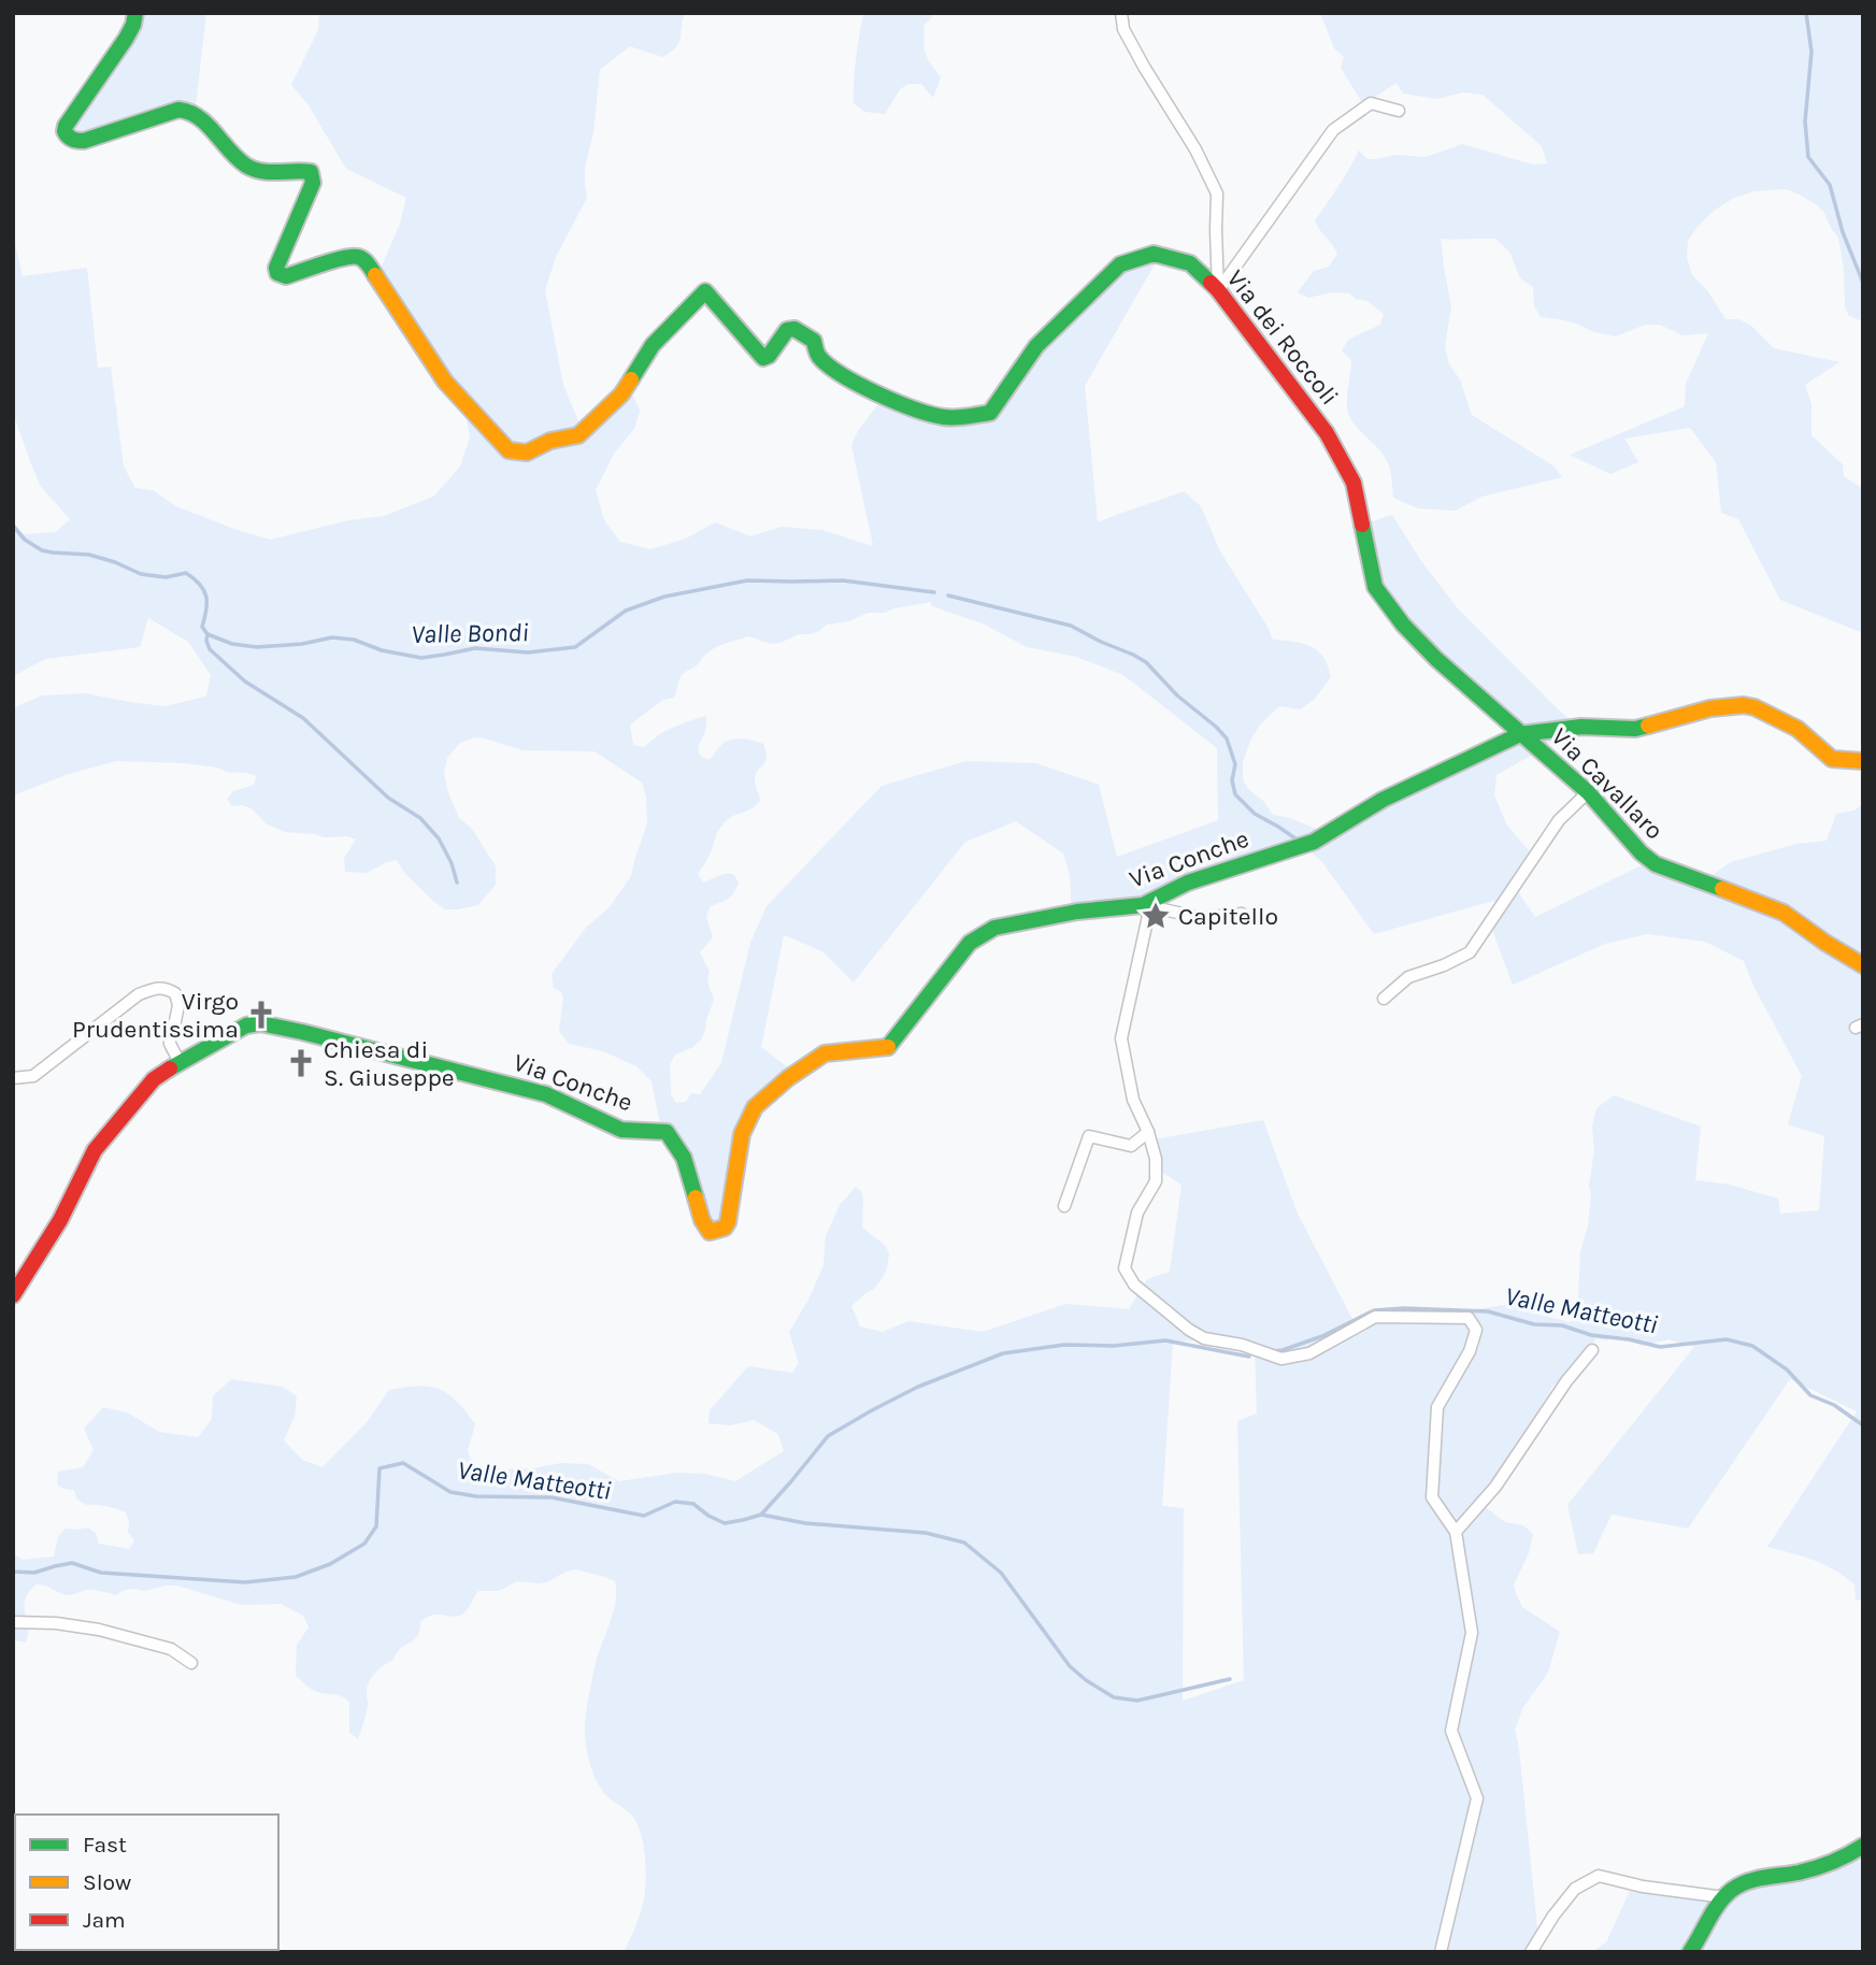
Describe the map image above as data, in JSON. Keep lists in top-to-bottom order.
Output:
{
  "streets": {
    "street": ["Via dei Roccoli", "Via Cavallaro", "Via Conche"]
  },
  "crossings": [
    ["Via dei Roccoli", "Via Cavallaro"],
    ["Via dei Roccoli", "Via Conche"],
    ["Via Cavallaro", "Via Conche"]
  ],
  "water": ["Valle Bondi", "Valle Matteotti"],
  "places": {
    "place": ["Capitello"],
    "church": ["Virgo Prudentissima", "Chiesa di S. Giuseppe"]
  },
  "legend": ["Fast", "Slow", "Jam"]
}
